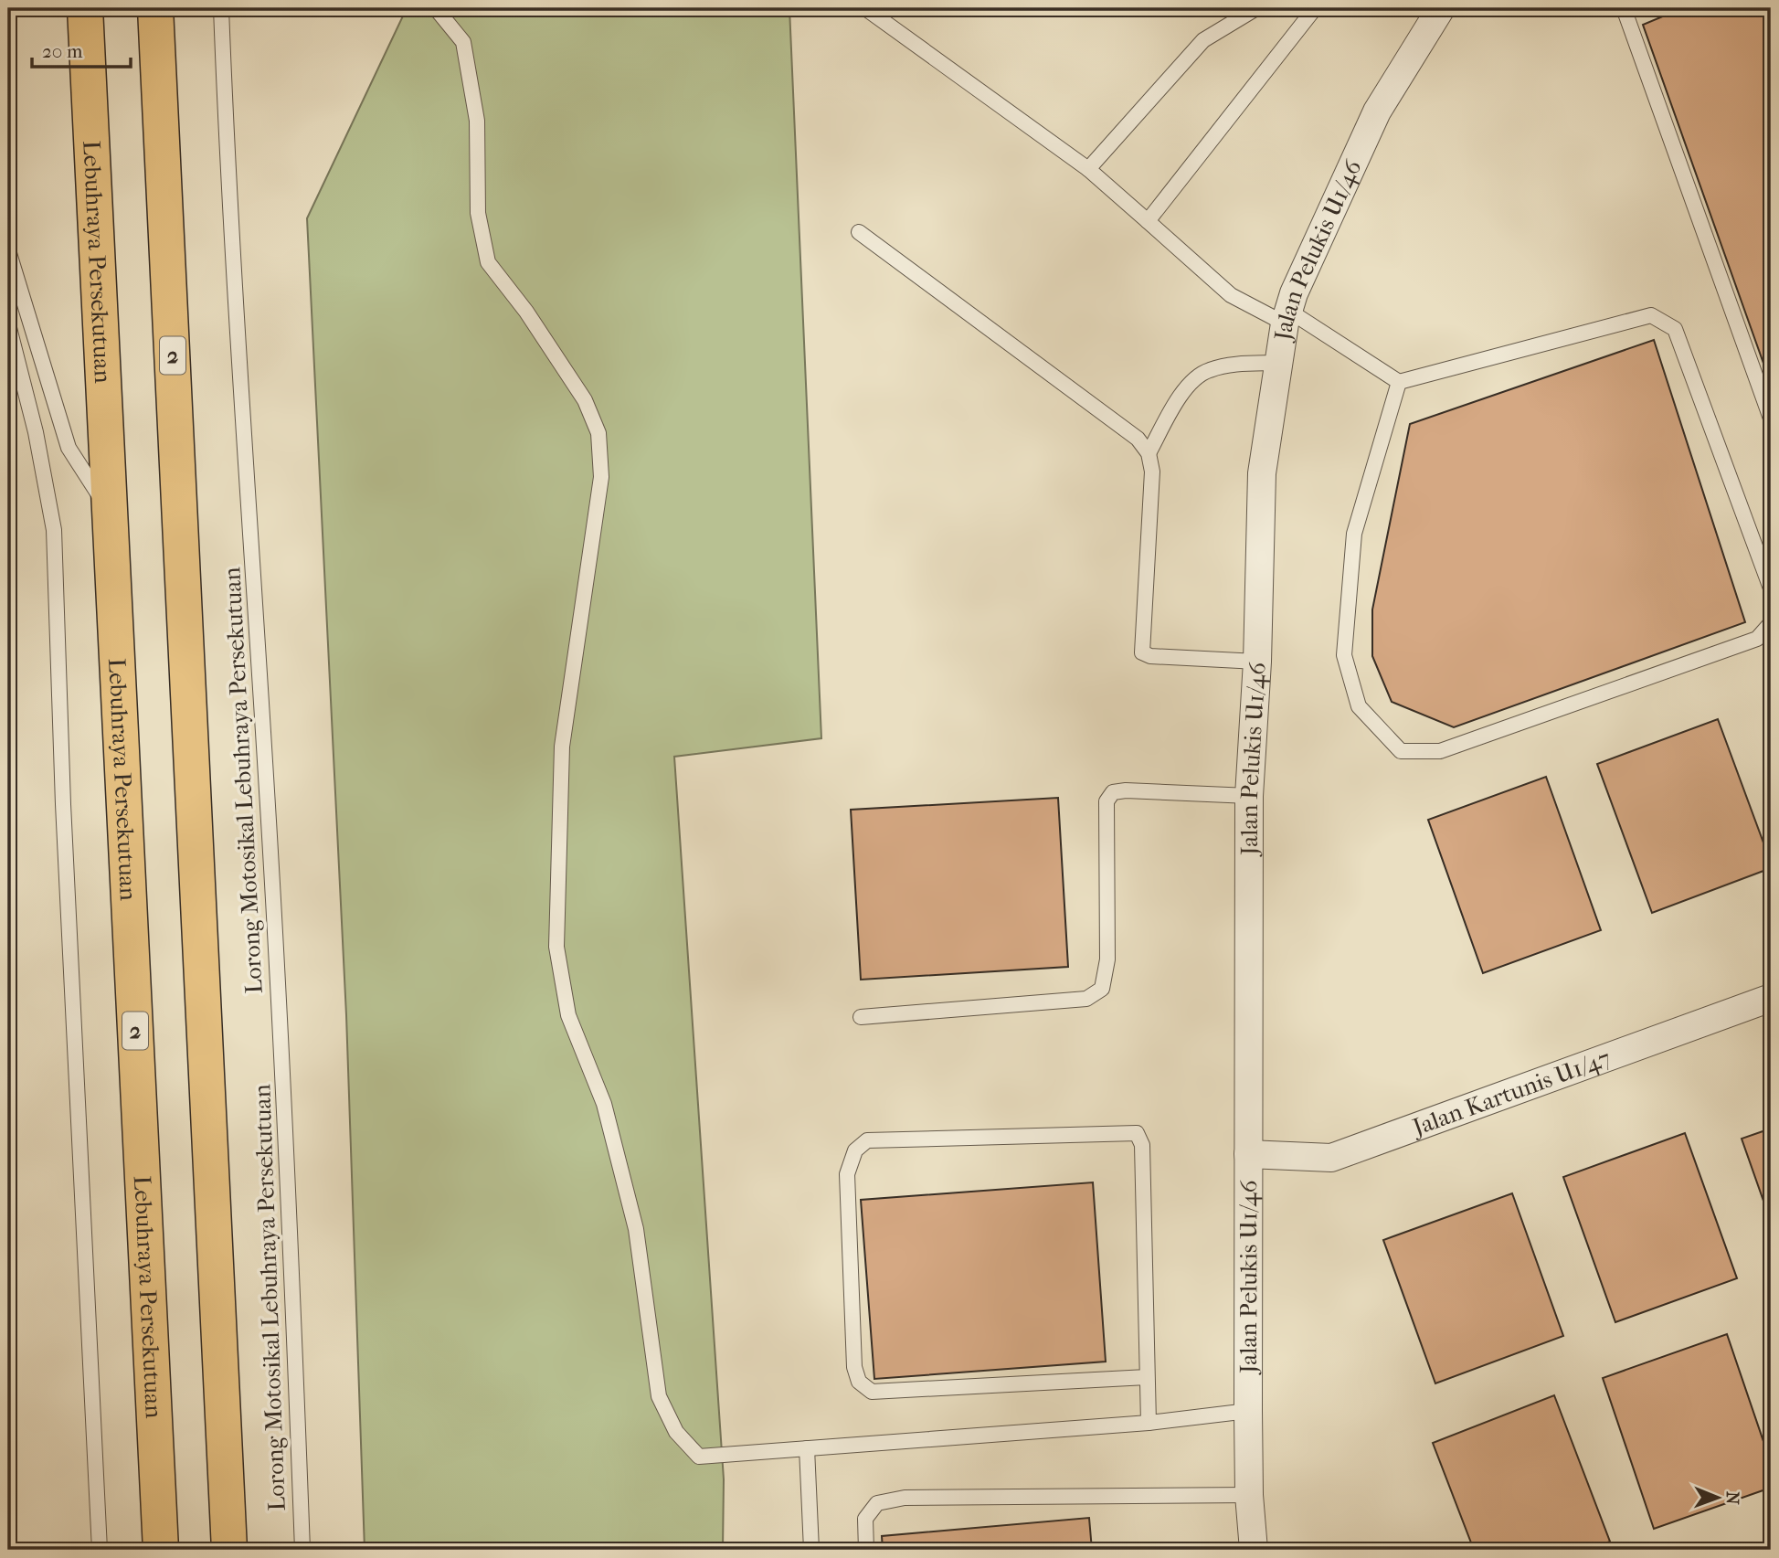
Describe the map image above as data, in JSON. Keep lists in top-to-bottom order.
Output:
{
  "streets": {
    "highway": ["Lebuhraya Persekutuan", "2"],
    "street": ["Jalan Pelukis U1/46", "Jalan Kartunis U1/47"],
    "lane": ["Lorong Motosikal Lebuhraya Persekutuan"]
  },
  "crossings": [
    ["Jalan Pelukis U1/46", "Jalan Kartunis U1/47"]
  ],
  "scale_bar": "20 m",
  "north": "right"
}
